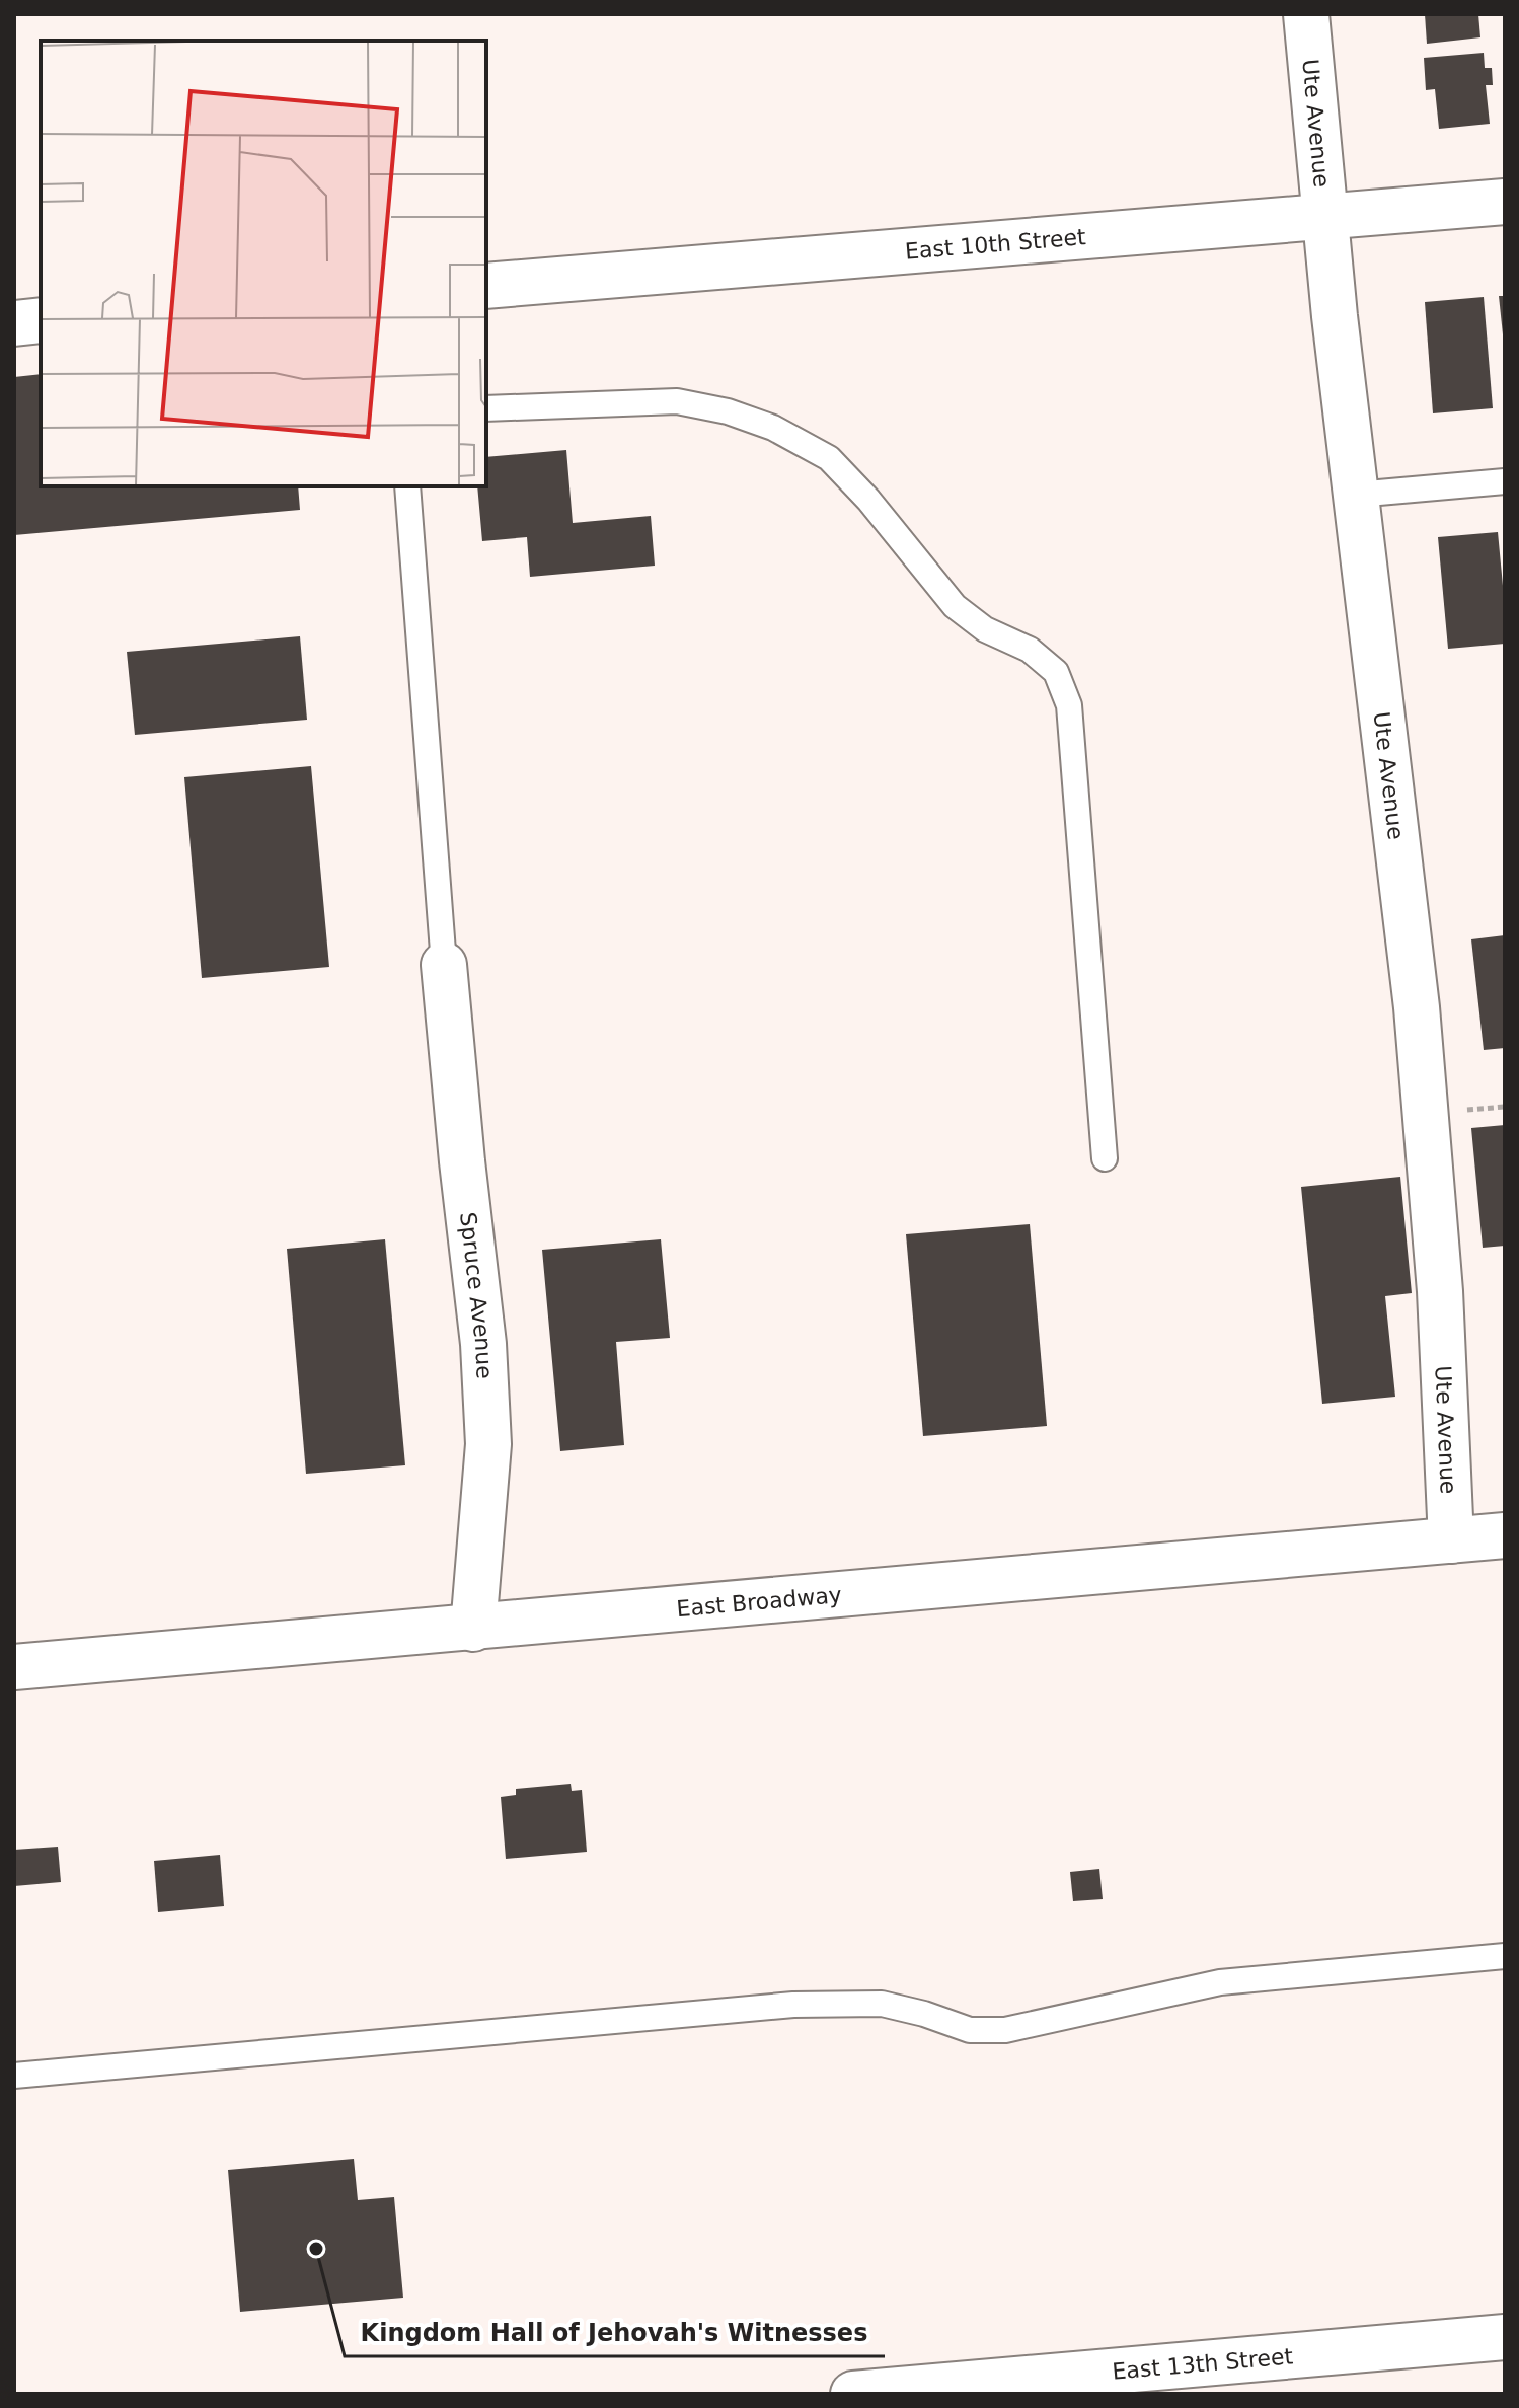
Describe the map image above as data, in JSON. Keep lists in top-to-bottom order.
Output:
{
  "streets": {
    "street": [
      "Ute Avenue",
      "East 10th Street",
      "Spruce Avenue",
      "East Broadway",
      "East 13th Street"
    ]
  },
  "crossings": [
    ["Ute Avenue", "East 10th Street"],
    ["Ute Avenue", "East Broadway"],
    ["Spruce Avenue", "East Broadway"]
  ],
  "places": ["Kingdom Hall of Jehovah's Witnesses"]
}
